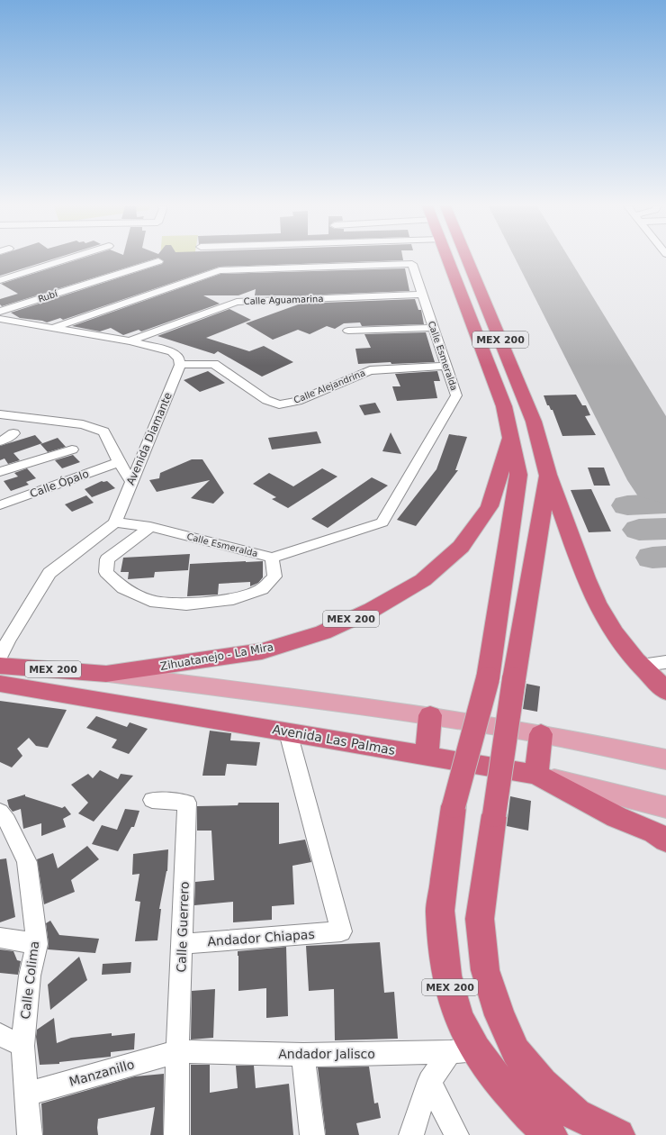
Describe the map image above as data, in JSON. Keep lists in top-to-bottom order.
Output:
{
  "streets": {
    "highway": ["MEX 200", "Zihuatanejo - La Mira", "Avenida Las Palmas"],
    "street": [
      "Rubí",
      "Calle Aguamarina",
      "Calle Esmeralda",
      "Calle Alejandrina",
      "Avenida Diamante",
      "Calle Ópalo",
      "Calle Guerrero",
      "Andador Chiapas",
      "Calle Colima",
      "Andador Jalisco",
      "Manzanillo"
    ]
  },
  "crossings": [
    ["Calle Aguamarina", "Calle Esmeralda"],
    ["MEX 200", "Zihuatanejo - La Mira"],
    ["MEX 200", "Andador Jalisco"],
    ["Calle Esmeralda", "Calle Alejandrina"],
    ["Calle Esmeralda", "Avenida Diamante"],
    ["Calle Alejandrina", "Avenida Diamante"],
    ["Avenida Las Palmas", "Andador Chiapas"],
    ["Calle Guerrero", "Andador Chiapas"],
    ["Calle Guerrero", "Andador Jalisco"],
    ["Calle Guerrero", "Manzanillo"],
    ["Calle Colima", "Manzanillo"],
    ["Andador Jalisco", "Manzanillo"]
  ]
}
